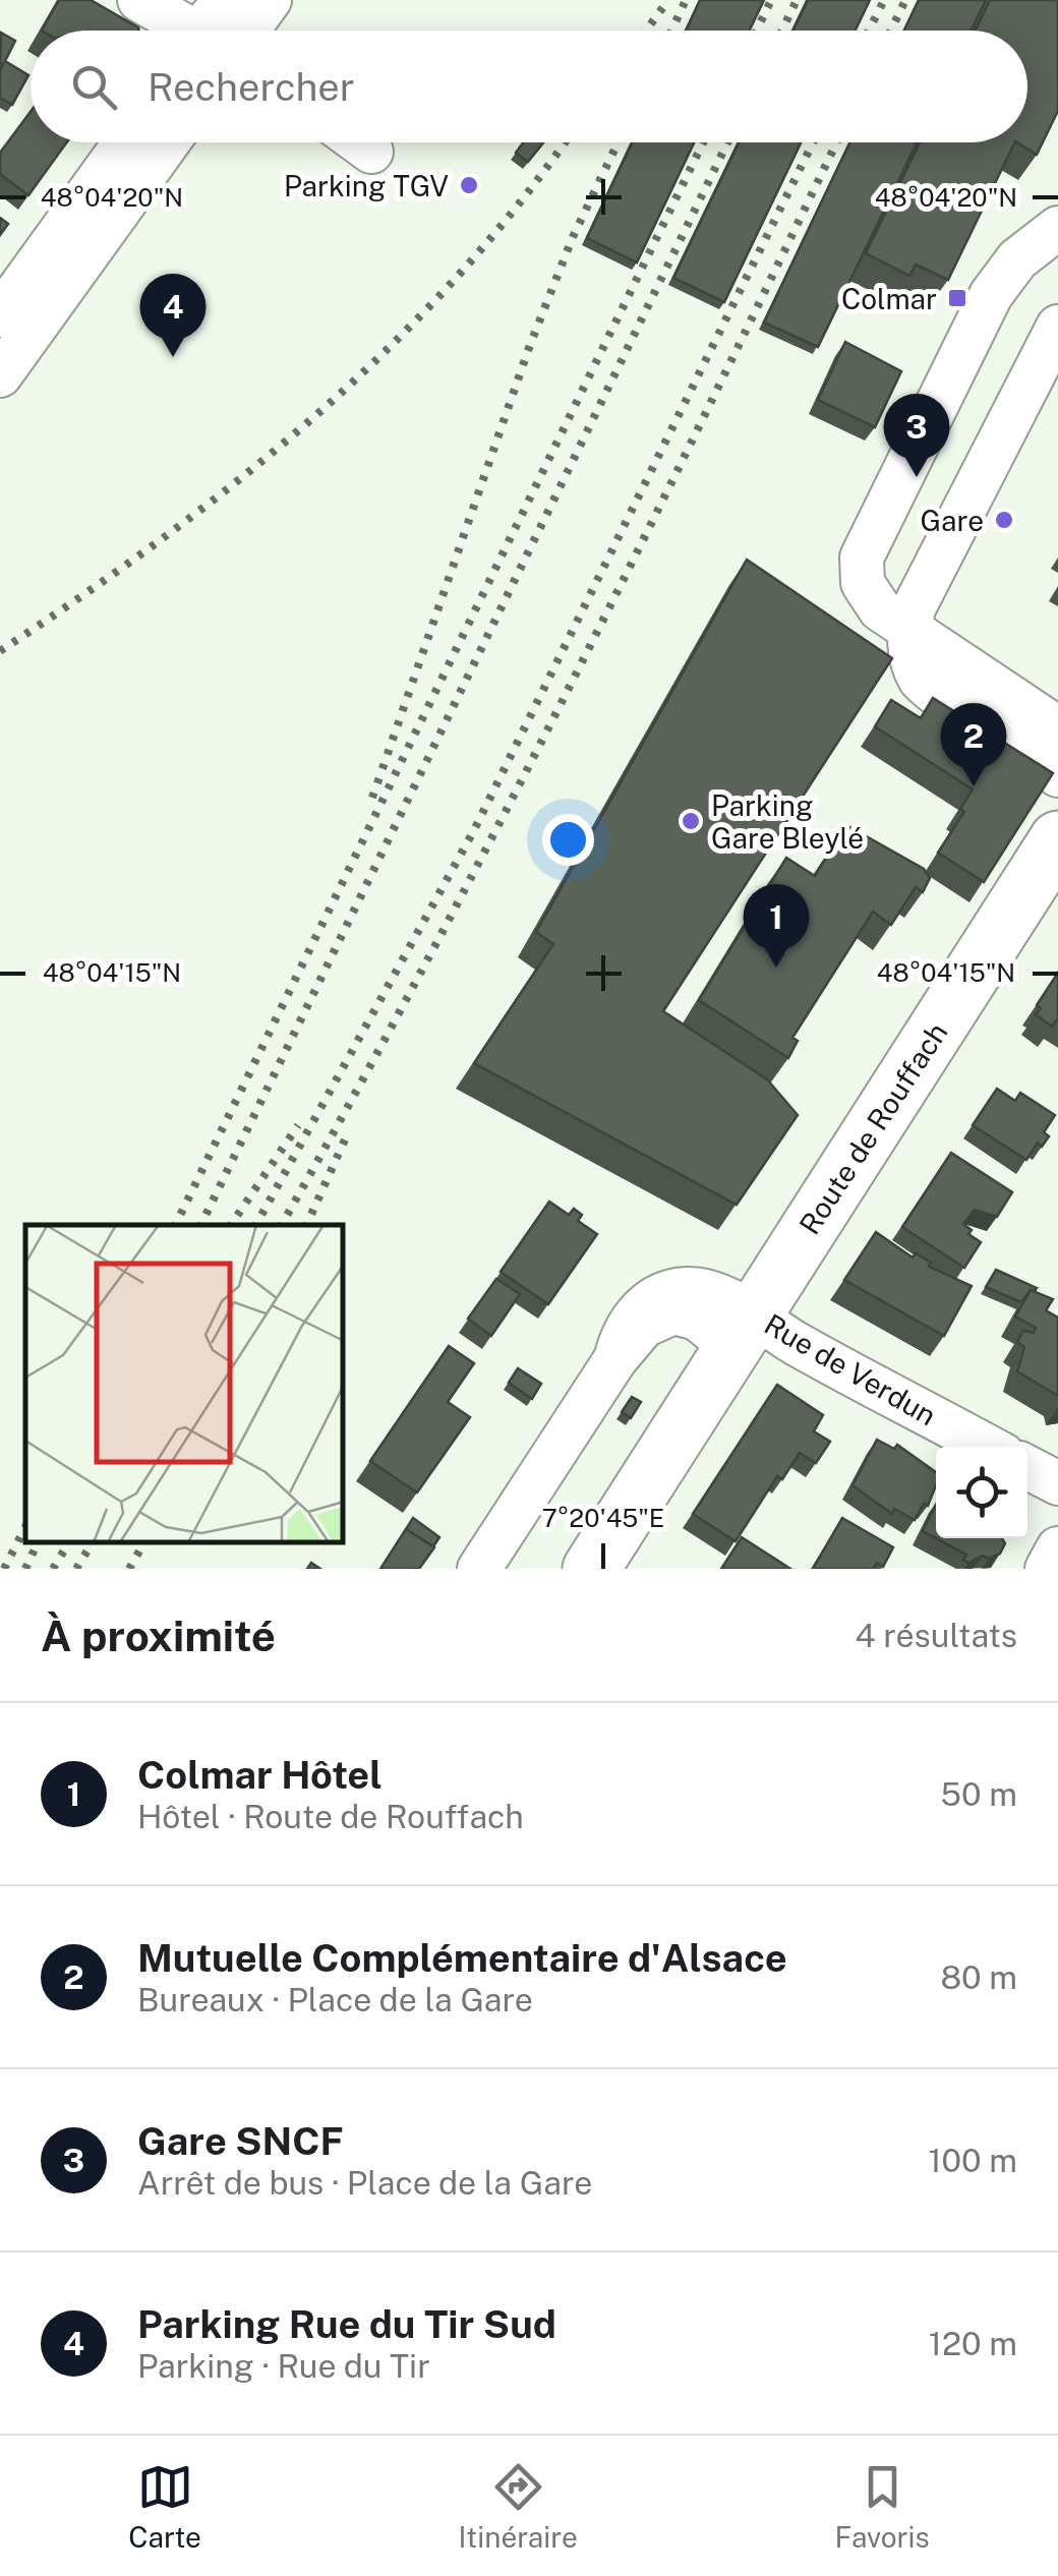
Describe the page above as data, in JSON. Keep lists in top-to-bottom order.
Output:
{
  "streets": {
    "main road": ["Route de Rouffach"],
    "street": ["Rue de Verdun"]
  },
  "crossings": [
    ["Route de Rouffach", "Rue de Verdun"]
  ],
  "places": {
    "other": ["Parking TGV", "Gare", "Parking Gare Bleylé"],
    "transit": ["Colmar"]
  },
  "page": {
    "search": "Rechercher",
    "pins": [
      "4",
      "3",
      "2",
      "1"
    ],
    "heading": ["À proximité", "4 résultats"],
    "list": [
      {
        "mark": "1",
        "name": "Colmar Hôtel",
        "note": "Hôtel · Route de Rouffach",
        "value": "50 m"
      },
      {
        "mark": "2",
        "name": "Mutuelle Complémentaire d'Alsace",
        "note": "Bureaux · Place de la Gare",
        "value": "80 m"
      },
      {
        "mark": "3",
        "name": "Gare SNCF",
        "note": "Arrêt de bus · Place de la Gare",
        "value": "100 m"
      },
      {
        "mark": "4",
        "name": "Parking Rue du Tir Sud",
        "note": "Parking · Rue du Tir",
        "value": "120 m"
      }
    ],
    "nav": ["Carte", "Itinéraire", "Favoris"]
  },
  "coordinates": ["48°04'20\"N", "48°04'15\"N", "7°20'45\"E"]
}
